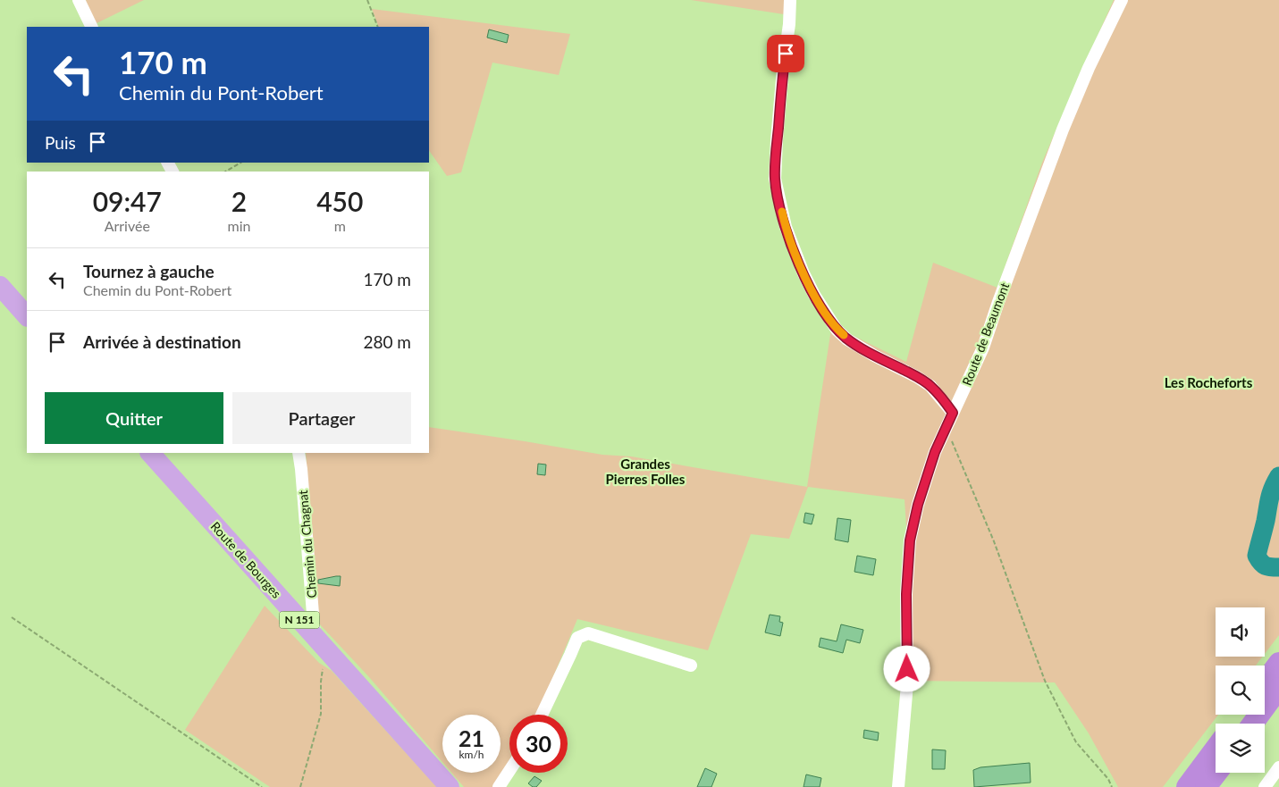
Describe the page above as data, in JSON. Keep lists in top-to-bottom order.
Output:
{
  "streets": {
    "main road": ["Route de Bourges", "N 151"],
    "street": ["Route de Beaumont", "Chemin du Chagnat"]
  },
  "crossings": [
    ["Chemin du Chagnat", "Route de Bourges"]
  ],
  "districts": ["Les Rocheforts", "Grandes Pierres Folles"],
  "page": {
    "turn": ["170 m", "Chemin du Pont-Robert"],
    "then": "Puis",
    "eta": [
      "09:47",
      "Arrivée",
      "2",
      "min",
      "450",
      "m"
    ],
    "list": [
      {
        "name": "Tournez à gauche",
        "note": "Chemin du Pont-Robert",
        "value": "170 m"
      },
      {
        "name": "Arrivée à destination",
        "value": "280 m"
      }
    ],
    "buttons": ["Quitter", "Partager"],
    "speed": "21 km/h",
    "limit": "30"
  }
}
